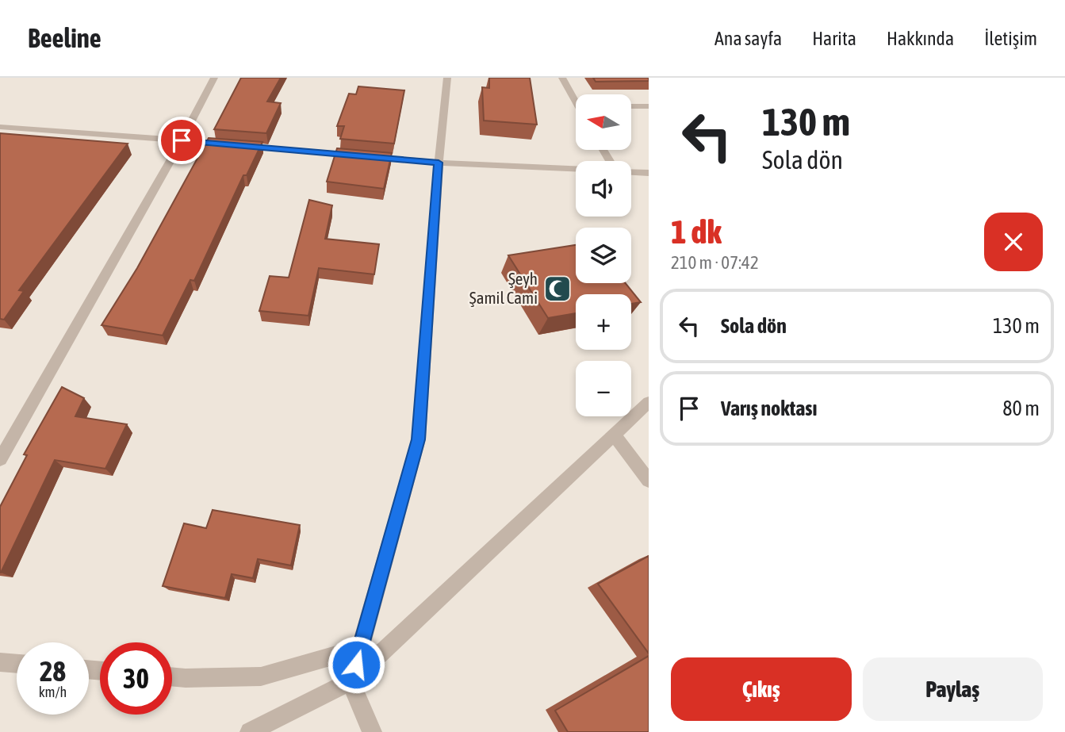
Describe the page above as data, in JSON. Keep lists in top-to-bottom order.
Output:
{
  "places": {
    "mosque": ["Şeyh Şamil Cami"]
  },
  "north": "left",
  "page": {
    "header": "Beeline",
    "nav": [
      "Ana sayfa",
      "Harita",
      "Hakkında",
      "İletişim"
    ],
    "turn": ["130 m", "Sola dön"],
    "map_buttons": ["+", "−"],
    "heading": ["1 dk", "210 m · 07:42"],
    "list": [
      {
        "name": "Sola dön",
        "value": "130 m"
      },
      {
        "name": "Varış noktası",
        "value": "80 m"
      }
    ],
    "speed": "28 km/h",
    "limit": "30",
    "buttons": ["Çıkış", "Paylaş"]
  }
}
